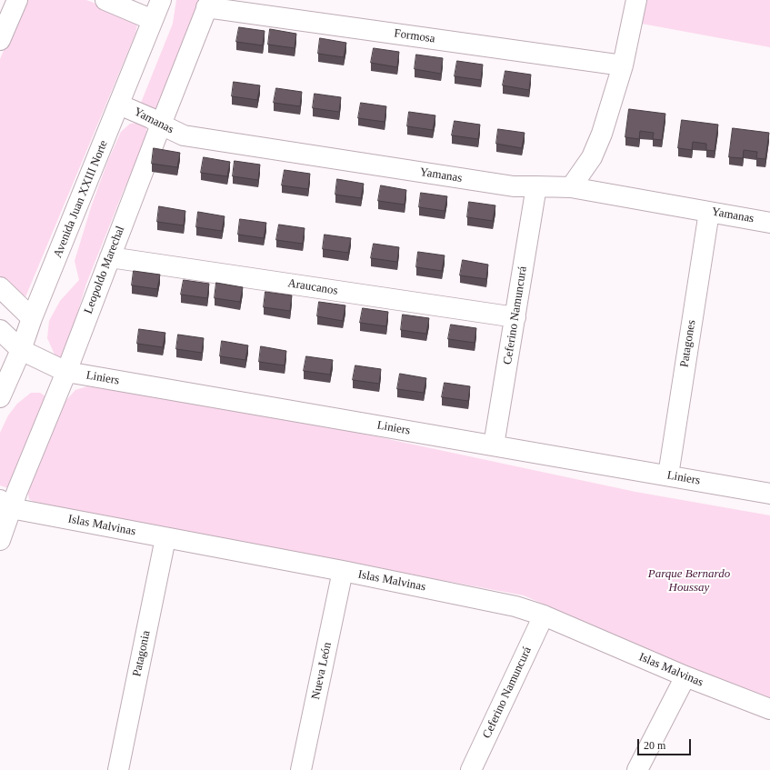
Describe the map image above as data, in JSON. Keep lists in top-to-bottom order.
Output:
{
  "streets": {
    "street": [
      "Formosa",
      "Yamanas",
      "Avenida Juan XXIII Norte",
      "Leopoldo Marechal",
      "Araucanos",
      "Ceferino Namuncurá",
      "Patagones",
      "Liniers",
      "Islas Malvinas",
      "Patagonia",
      "Nueva León"
    ]
  },
  "crossings": [
    ["Formosa", "Leopoldo Marechal"],
    ["Yamanas", "Avenida Juan XXIII Norte"],
    ["Yamanas", "Leopoldo Marechal"],
    ["Yamanas", "Ceferino Namuncurá"],
    ["Yamanas", "Patagones"],
    ["Avenida Juan XXIII Norte", "Liniers"],
    ["Leopoldo Marechal", "Araucanos"],
    ["Leopoldo Marechal", "Liniers"],
    ["Leopoldo Marechal", "Islas Malvinas"],
    ["Araucanos", "Ceferino Namuncurá"],
    ["Ceferino Namuncurá", "Liniers"],
    ["Ceferino Namuncurá", "Islas Malvinas"],
    ["Patagones", "Liniers"],
    ["Islas Malvinas", "Patagonia"],
    ["Islas Malvinas", "Nueva León"]
  ],
  "parks": ["Parque Bernardo Houssay"],
  "scale_bar": "20 m"
}
